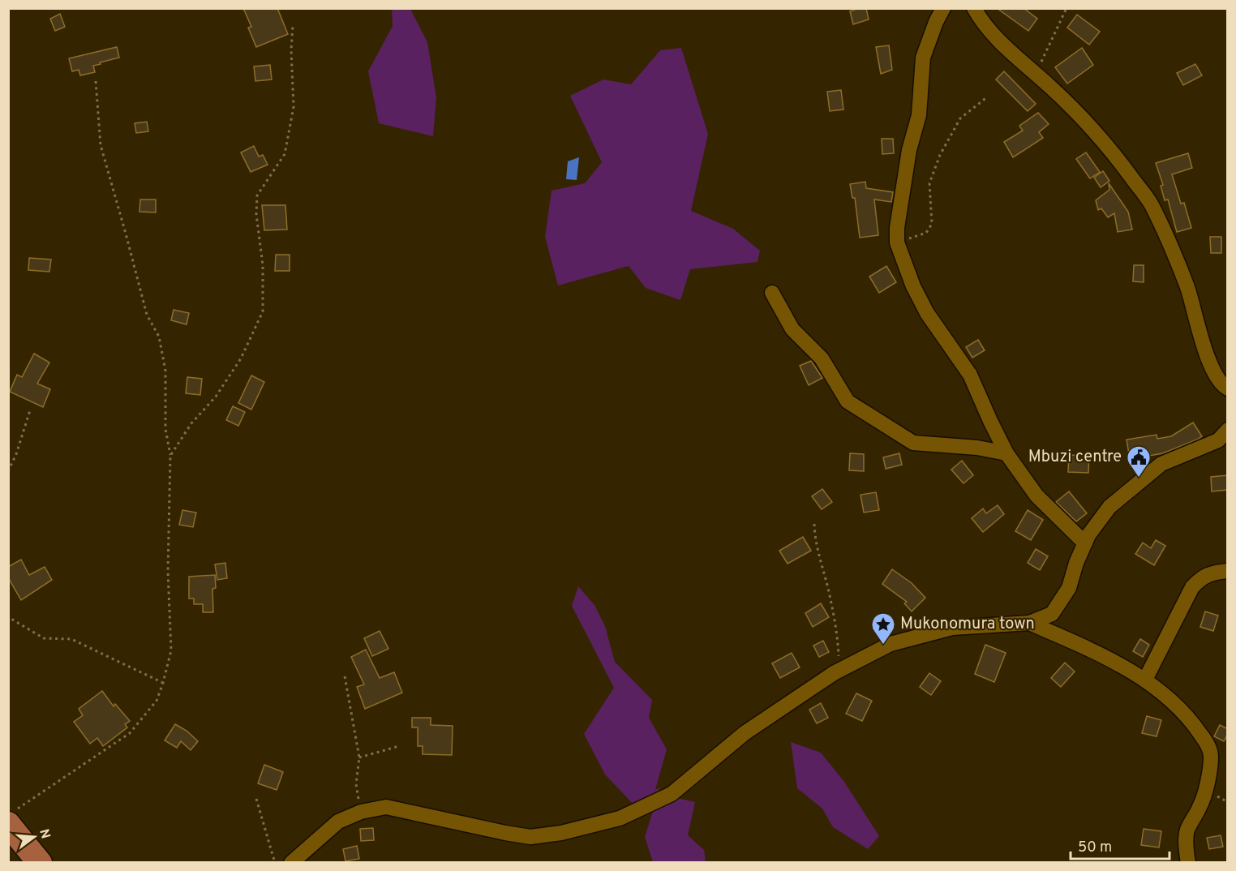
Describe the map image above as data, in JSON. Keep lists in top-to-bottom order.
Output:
{
  "places": {
    "public building": ["Mbuzi centre"],
    "place": ["Mukonomura town"]
  },
  "scale_bar": "50 m",
  "north": "right"
}
